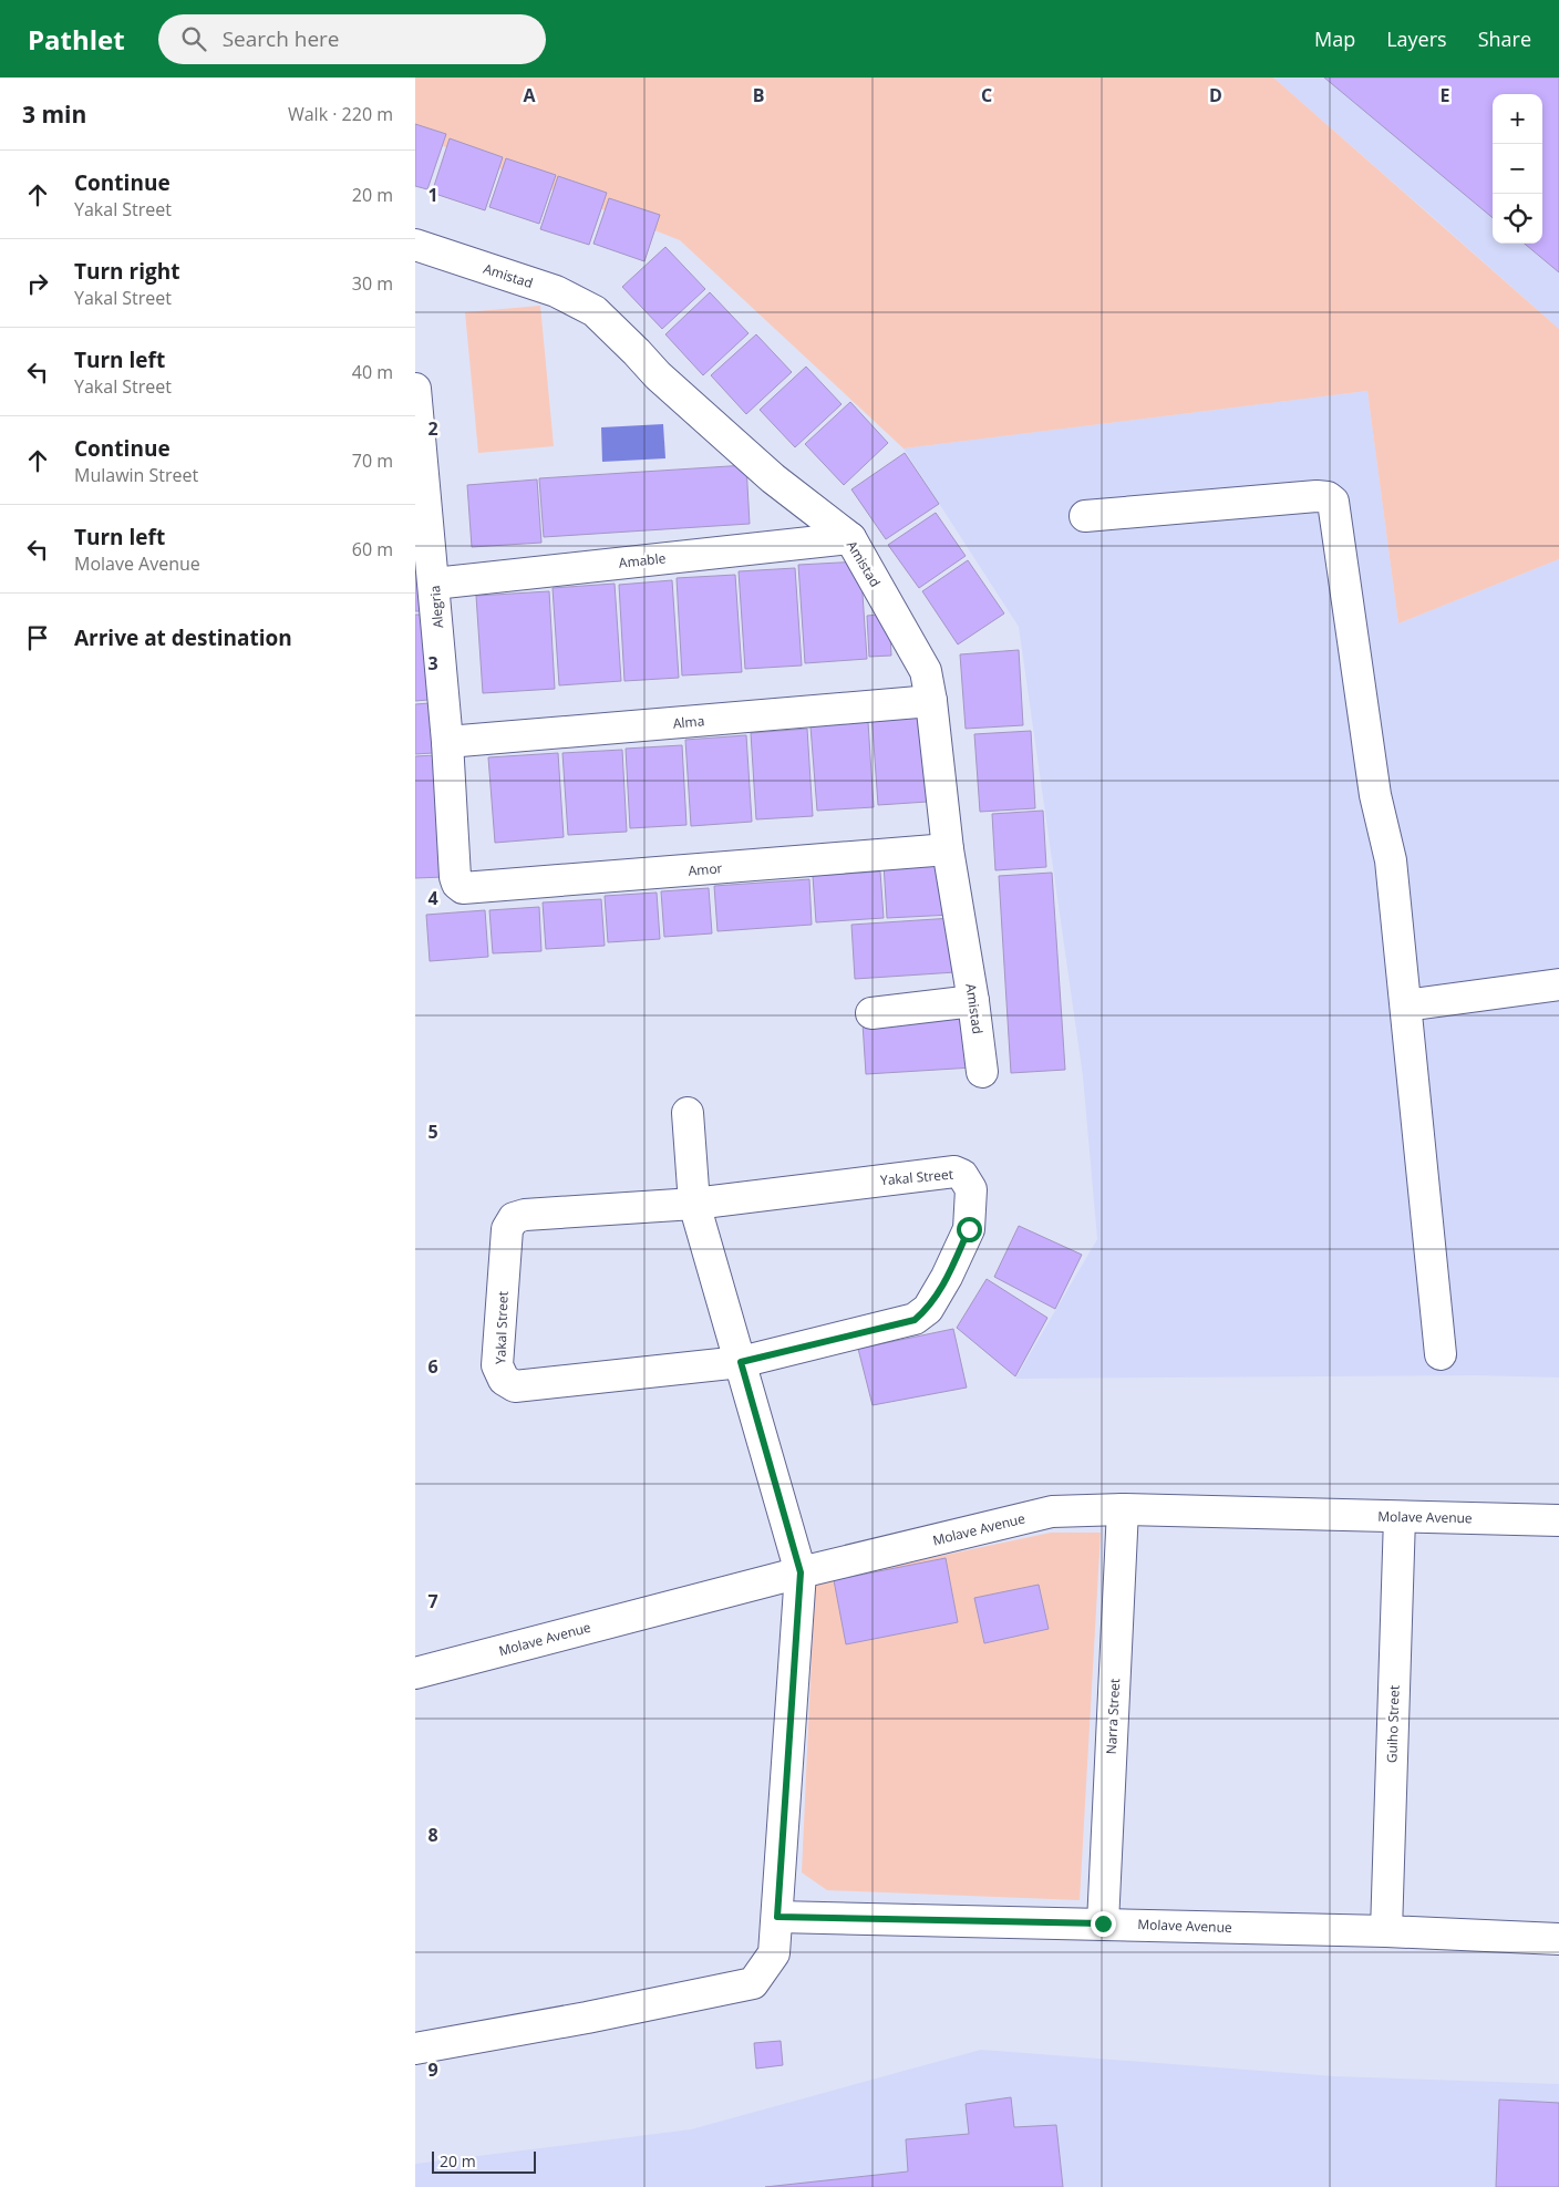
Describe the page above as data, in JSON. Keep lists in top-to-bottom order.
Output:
{
  "streets": {
    "street": [
      "Amistad",
      "Amable",
      "Alegria",
      "Alma",
      "Amor",
      "Yakal Street",
      "Molave Avenue",
      "Narra Street",
      "Guiho Street"
    ]
  },
  "crossings": [
    ["Amistad", "Amable"],
    ["Amistad", "Alma"],
    ["Amistad", "Amor"],
    ["Amable", "Alegria"],
    ["Alegria", "Alma"],
    ["Alegria", "Amor"],
    ["Molave Avenue", "Narra Street"],
    ["Molave Avenue", "Guiho Street"]
  ],
  "scale_bar": "20 m",
  "page": {
    "header": "Pathlet",
    "search": "Search here",
    "nav": ["Map", "Layers", "Share"],
    "heading": ["3 min", "Walk · 220 m"],
    "map_buttons": ["+", "−"],
    "list": [
      ["Continue", "Yakal Street", "20 m"],
      ["Turn right", "Yakal Street", "30 m"],
      ["Turn left", "Yakal Street", "40 m"],
      ["Continue", "Mulawin Street", "70 m"],
      ["Turn left", "Molave Avenue", "60 m"],
      "Arrive at destination"
    ],
    "scale": "20 m"
  },
  "grid": {
    "columns": [
      "A",
      "B",
      "C",
      "D",
      "E"
    ],
    "rows": [
      "1",
      "2",
      "3",
      "4",
      "5",
      "6",
      "7",
      "8",
      "9"
    ]
  }
}
